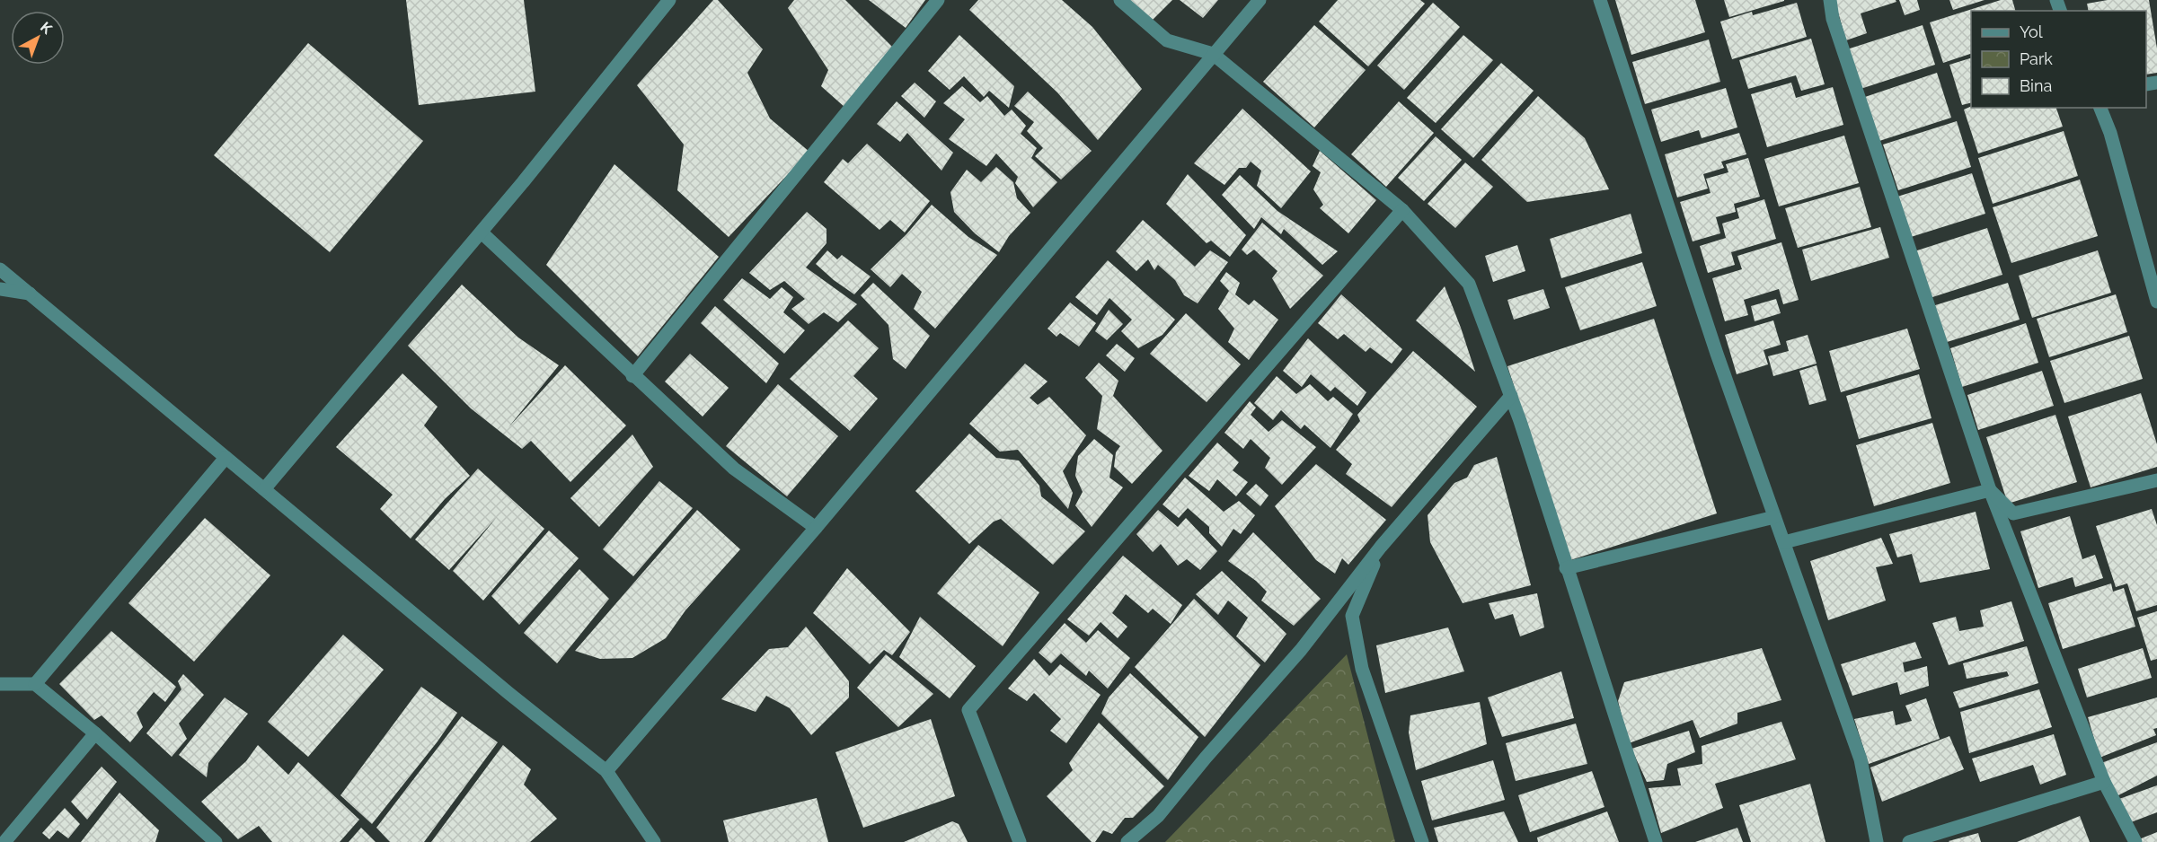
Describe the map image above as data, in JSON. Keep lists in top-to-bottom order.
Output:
{
  "legend": ["Yol", "Park", "Bina"],
  "north": "top right"
}
